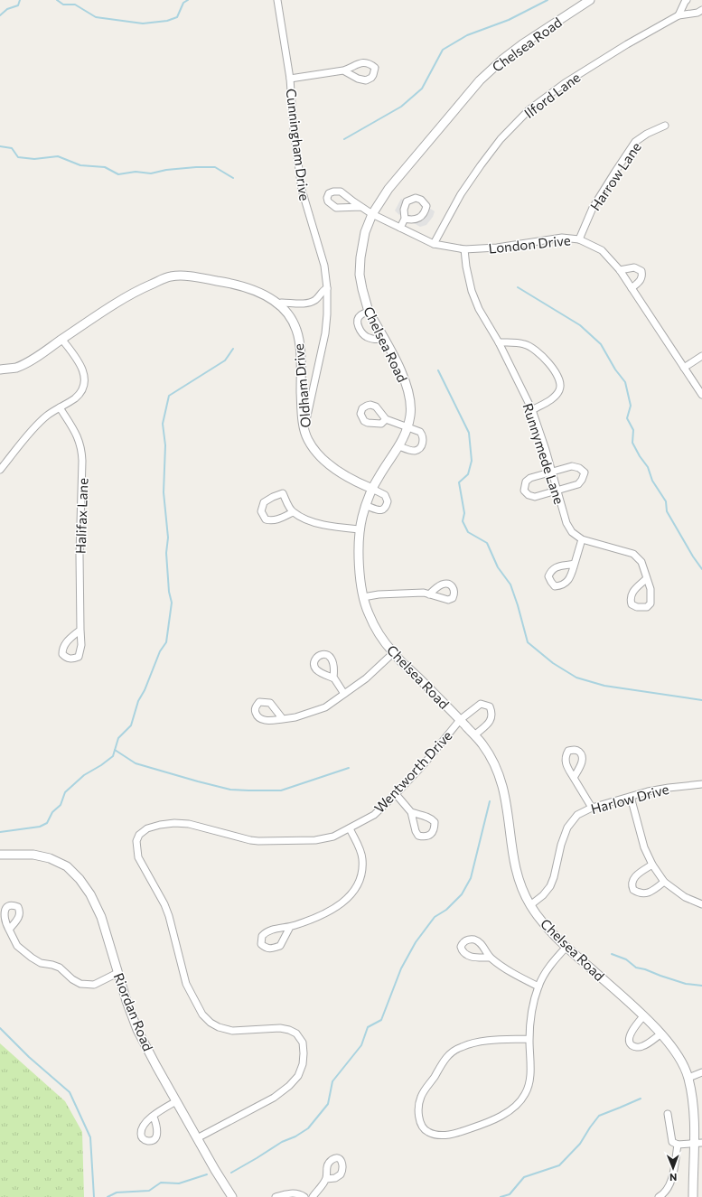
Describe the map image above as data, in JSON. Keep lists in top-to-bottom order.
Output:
{
  "streets": {
    "street": [
      "Chelsea Road",
      "Ilford Lane",
      "Cunningham Drive",
      "Harrow Lane",
      "London Drive",
      "Oldham Drive",
      "Runnymede Lane",
      "Halifax Lane",
      "Wentworth Drive",
      "Harlow Drive",
      "Riordan Road"
    ]
  },
  "crossings": [
    ["Chelsea Road", "London Drive"],
    ["Chelsea Road", "Oldham Drive"],
    ["Chelsea Road", "Wentworth Drive"],
    ["Chelsea Road", "Harlow Drive"],
    ["Ilford Lane", "London Drive"],
    ["Cunningham Drive", "Oldham Drive"],
    ["Harrow Lane", "London Drive"],
    ["London Drive", "Runnymede Lane"],
    ["Wentworth Drive", "Riordan Road"]
  ],
  "north": "bottom"
}
